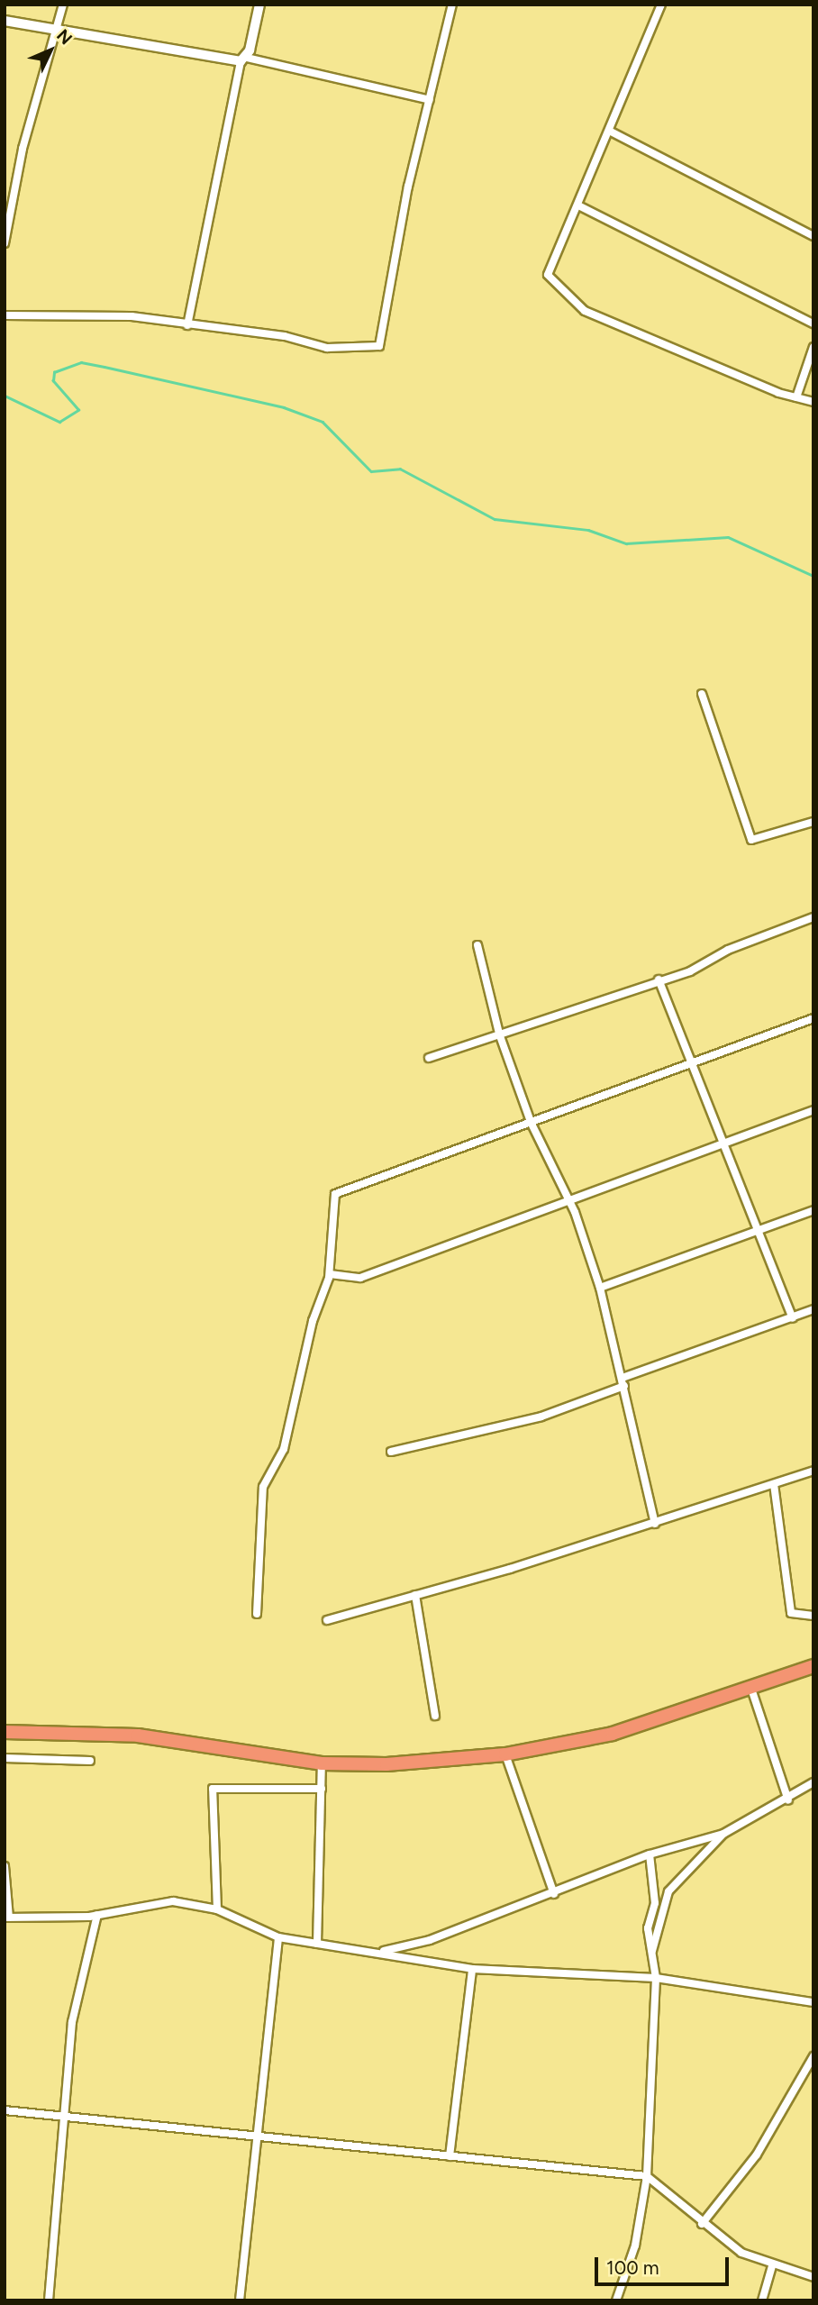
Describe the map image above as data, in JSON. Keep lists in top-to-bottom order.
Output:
{
  "scale_bar": "100 m",
  "north": "top right"
}
